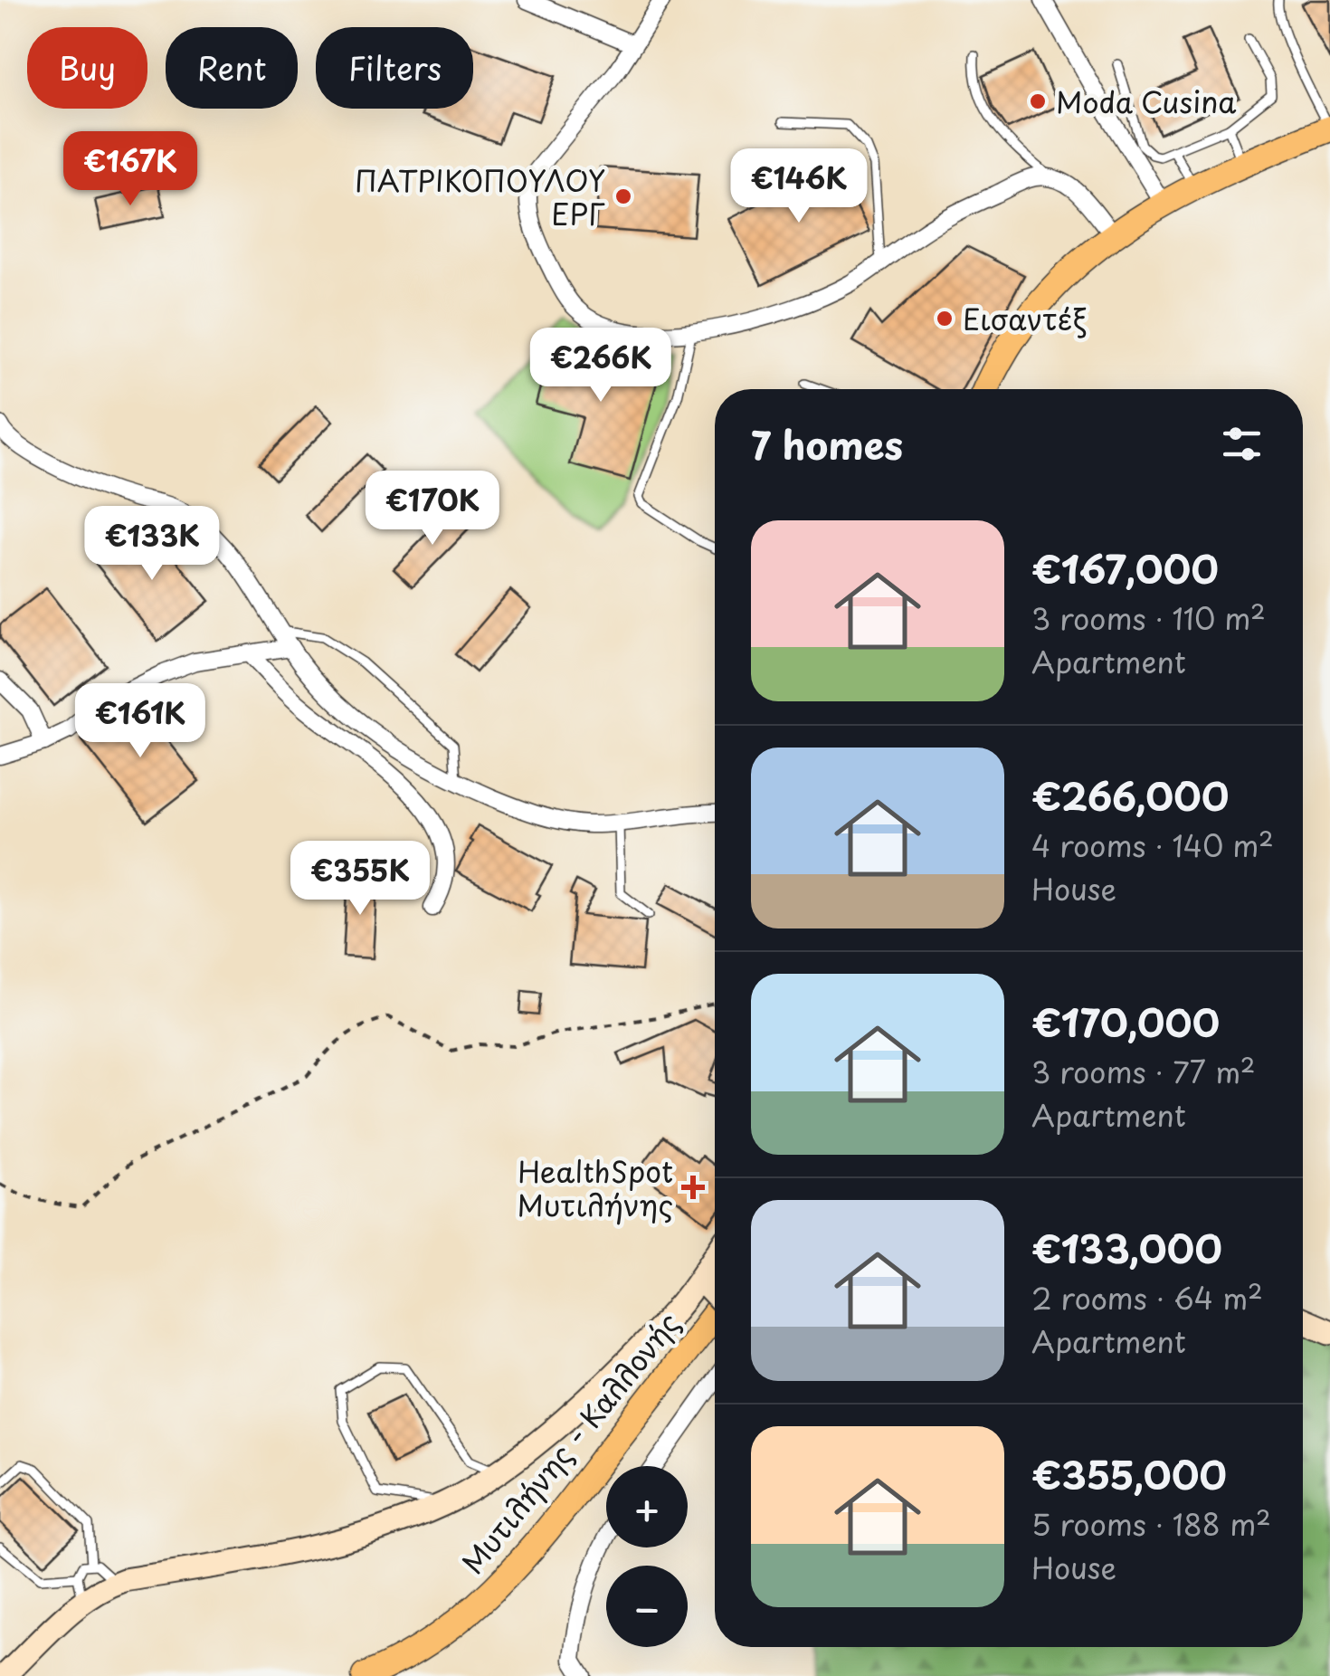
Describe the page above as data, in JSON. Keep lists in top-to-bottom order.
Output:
{
  "streets": {
    "main road": ["Μυτιλήνης - Καλλονής"]
  },
  "places": {
    "other": ["Moda Cusina", "ΠΑΤΡΙΚΟΠΟΥΛΟΥ ΕΡΓ", "Εισαντέξ"],
    "health": ["HealthSpot Μυτιλήνης"]
  },
  "page": {
    "chip": ["Buy", "Rent", "Filters"],
    "price": [
      "€167K",
      "€146K",
      "€266K",
      "€170K",
      "€133K",
      "€161K",
      "€355K"
    ],
    "heading": "7 homes",
    "list": [
      {
        "name": "€167,000",
        "note": "3 rooms · 110 m² · Apartment"
      },
      {
        "name": "€266,000",
        "note": "4 rooms · 140 m² · House"
      },
      {
        "name": "€170,000",
        "note": "3 rooms · 77 m² · Apartment"
      },
      {
        "name": "€133,000",
        "note": "2 rooms · 64 m² · Apartment"
      },
      {
        "name": "€355,000",
        "note": "5 rooms · 188 m² · House"
      }
    ],
    "map_buttons": ["+", "−"]
  }
}
